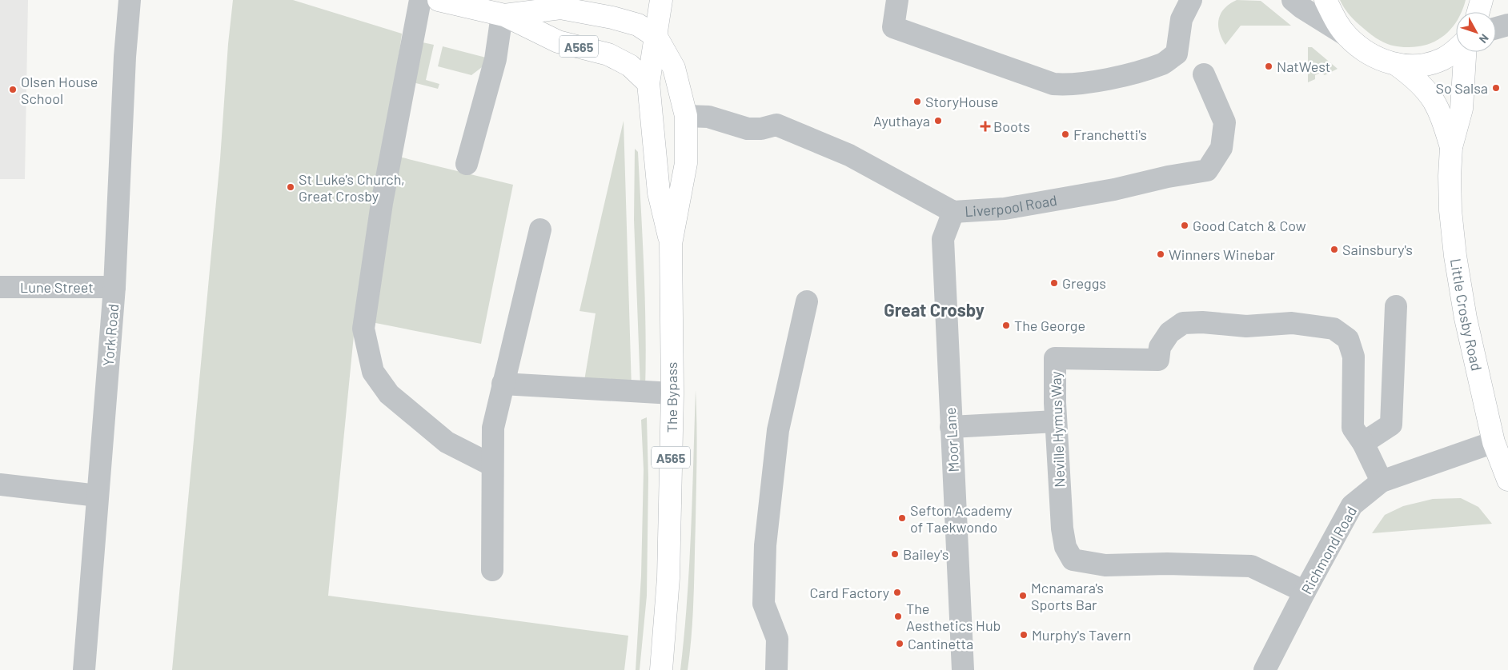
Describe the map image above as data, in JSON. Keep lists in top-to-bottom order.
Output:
{
  "streets": {
    "main road": ["A565", "Little Crosby Road", "The Bypass"],
    "street": [
      "Liverpool Road",
      "Lune Street",
      "York Road",
      "Neville Hymus Way",
      "Moor Lane",
      "Richmond Road"
    ]
  },
  "crossings": [
    ["A565", "The Bypass"],
    ["Liverpool Road", "The Bypass"],
    ["Liverpool Road", "Moor Lane"],
    ["Lune Street", "York Road"],
    ["Little Crosby Road", "Richmond Road"],
    ["Neville Hymus Way", "Richmond Road"]
  ],
  "districts": ["Great Crosby"],
  "places": {
    "other": [
      "NatWest",
      "So Salsa",
      "Olsen House School",
      "StoryHouse",
      "Ayuthaya",
      "Franchetti's",
      "St Luke's Church, Great Crosby",
      "Good Catch & Cow",
      "Sainsbury's",
      "Winners Winebar",
      "Greggs",
      "The George",
      "Sefton Academy of Taekwondo",
      "Bailey's",
      "Card Factory",
      "Mcnamara's Sports Bar",
      "The Aesthetics Hub",
      "Murphy's Tavern",
      "Cantinetta"
    ],
    "health": ["Boots"]
  },
  "north": "bottom right"
}
